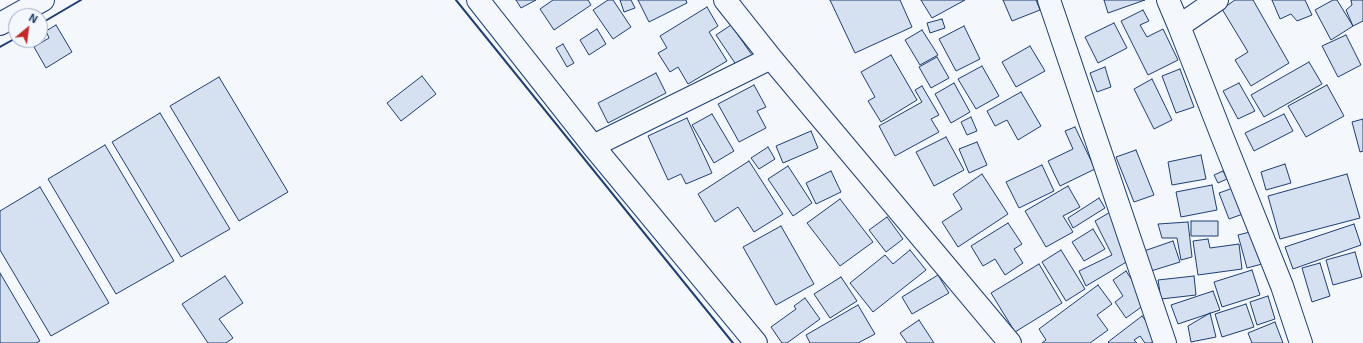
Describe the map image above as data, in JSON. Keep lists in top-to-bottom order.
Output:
{
  "north": "top right"
}
